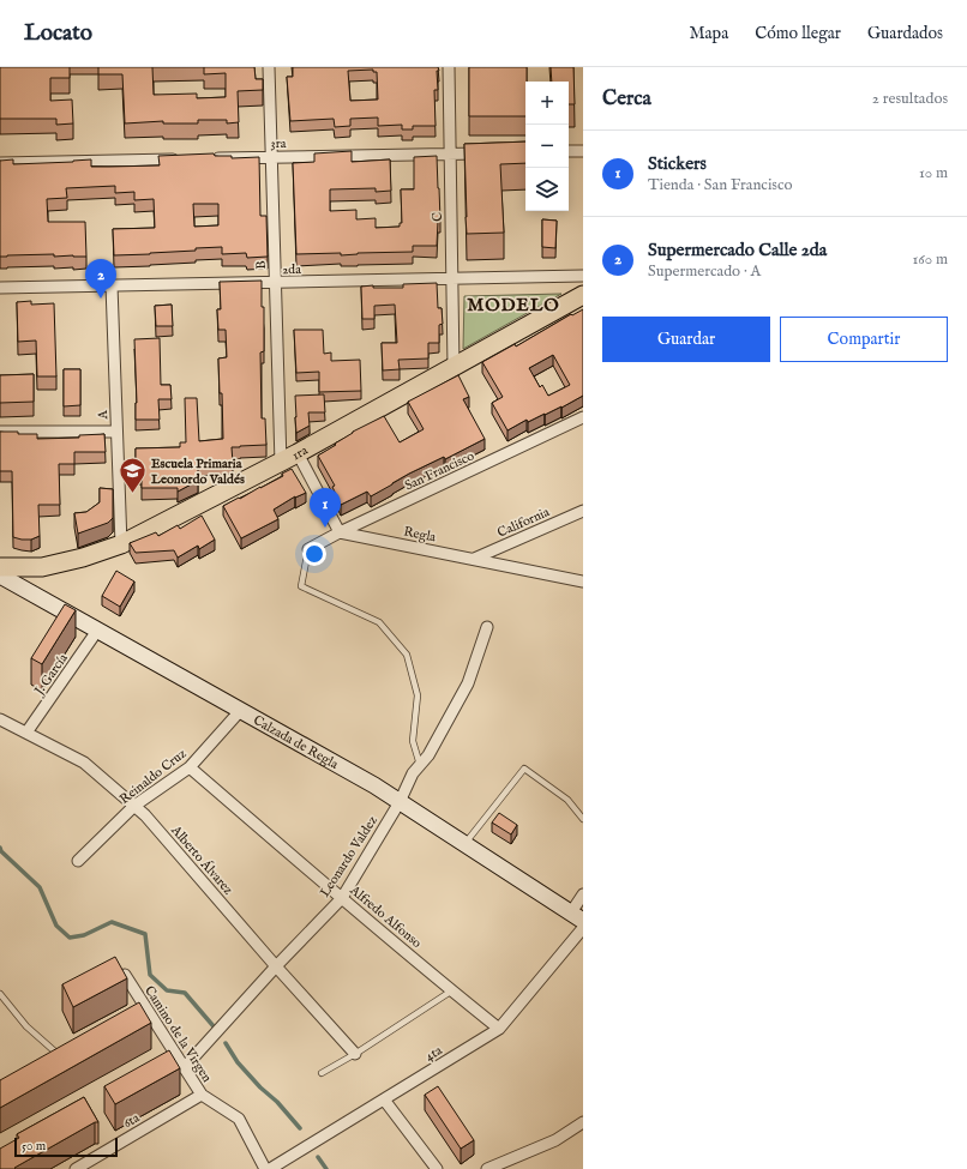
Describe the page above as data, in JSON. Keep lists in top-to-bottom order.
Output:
{
  "streets": {
    "main road": ["1ra", "Calzada de Regla"],
    "street": [
      "3ra",
      "C",
      "B",
      "2da",
      "A",
      "San Francisco",
      "California",
      "Regla",
      "J. García",
      "Reinaldo Cruz",
      "Leonardo Valdez",
      "Alberto Álvarez",
      "Alfredo Alfonso",
      "Camino de la Virgen",
      "4ta",
      "6ta"
    ]
  },
  "crossings": [
    ["3ra", "C"],
    ["3ra", "B"],
    ["C", "2da"],
    ["C", "1ra"],
    ["B", "2da"],
    ["B", "1ra"],
    ["2da", "A"],
    ["A", "1ra"],
    ["San Francisco", "Regla"],
    ["California", "Regla"],
    ["J. García", "Calzada de Regla"],
    ["J. García", "Alberto Álvarez"],
    ["Calzada de Regla", "Reinaldo Cruz"],
    ["Calzada de Regla", "Leonardo Valdez"],
    ["Reinaldo Cruz", "Alberto Álvarez"],
    ["Reinaldo Cruz", "Alfredo Alfonso"],
    ["Leonardo Valdez", "Alberto Álvarez"],
    ["Leonardo Valdez", "Alfredo Alfonso"],
    ["Leonardo Valdez", "Camino de la Virgen"],
    ["Alfredo Alfonso", "4ta"],
    ["Camino de la Virgen", "6ta"]
  ],
  "districts": ["MODELO"],
  "places": {
    "school or university": ["Escuela Primaria Leonordo Valdés"]
  },
  "scale_bar": "50 m",
  "page": {
    "header": "Locato",
    "nav": ["Mapa", "Cómo llegar", "Guardados"],
    "heading": ["Cerca", "2 resultados"],
    "map_buttons": ["+", "−"],
    "list": [
      {
        "mark": "1",
        "name": "Stickers",
        "note": "Tienda · San Francisco",
        "value": "10 m"
      },
      {
        "mark": "2",
        "name": "Supermercado Calle 2da",
        "note": "Supermercado · A",
        "value": "160 m"
      }
    ],
    "pins": ["2", "1"],
    "buttons": ["Guardar", "Compartir"],
    "scale": "50 m"
  }
}
